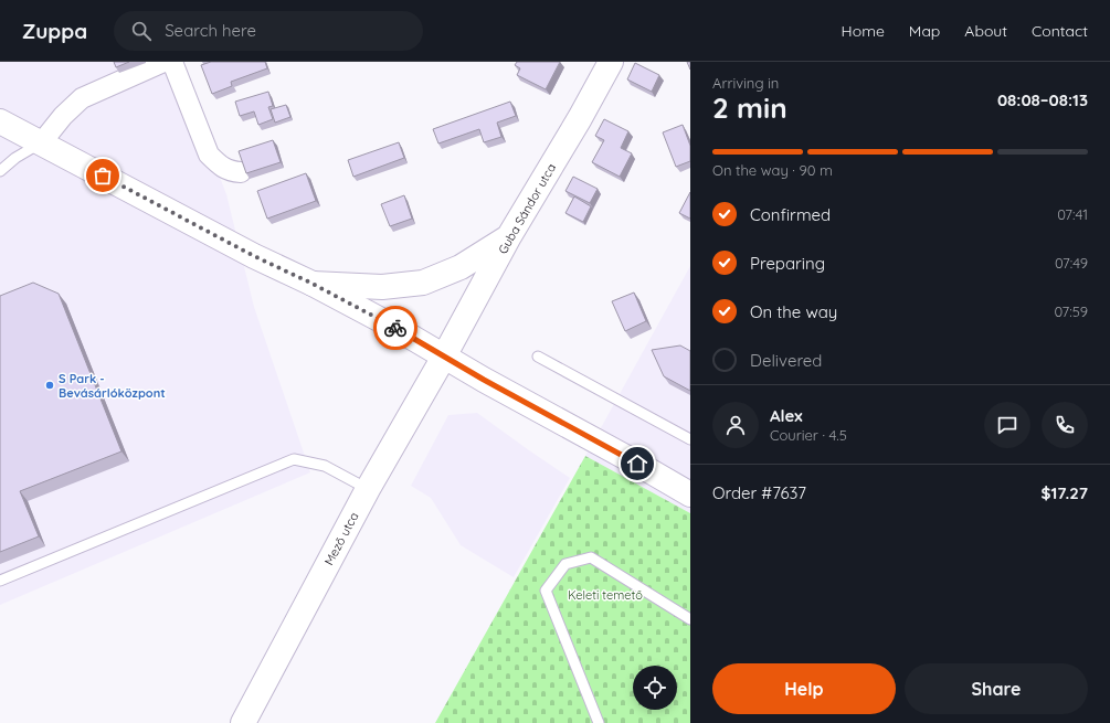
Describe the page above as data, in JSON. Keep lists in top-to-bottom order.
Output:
{
  "streets": {
    "main road": ["Guba Sándor utca", "Mező utca"]
  },
  "crossings": [
    ["Guba Sándor utca", "Mező utca"]
  ],
  "parks": ["Keleti temető"],
  "places": ["S Park - Bevásárlóközpont"],
  "page": {
    "header": "Zuppa",
    "search": "Search here",
    "nav": [
      "Home",
      "Map",
      "About",
      "Contact"
    ],
    "heading": ["2 min", "Arriving in", "08:08–08:13"],
    "panel": [
      "Alex",
      "Courier · 4.5",
      "Order #7637",
      "$17.27"
    ],
    "bar": "On the way · 90 m",
    "list": [
      ["Confirmed", "07:41"],
      ["Preparing", "07:49"],
      ["On the way", "07:59"],
      "Delivered"
    ],
    "buttons": ["Help", "Share"]
  }
}
